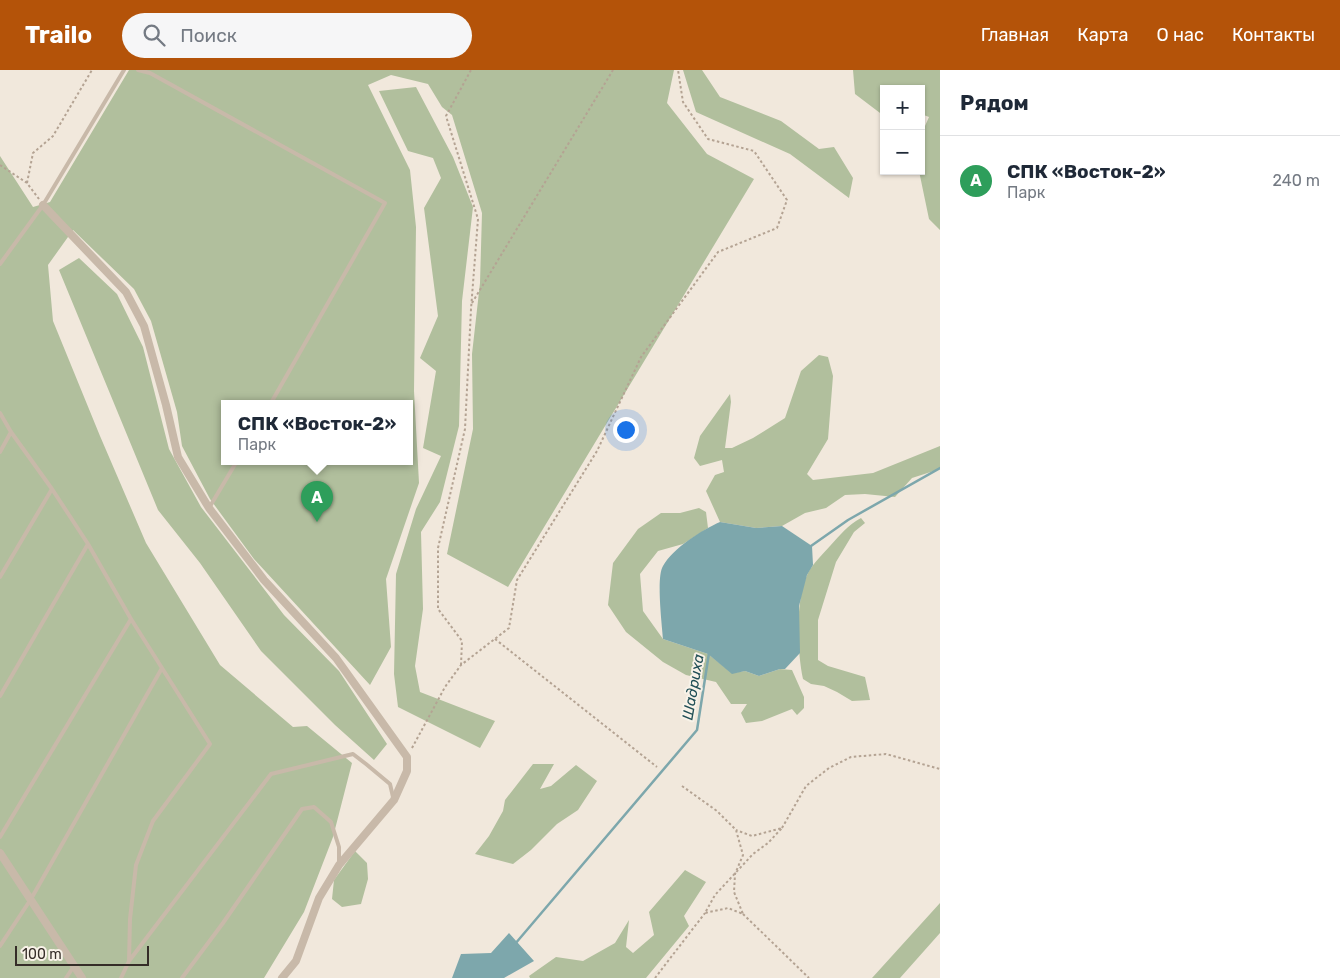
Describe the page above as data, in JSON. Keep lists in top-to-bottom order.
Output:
{
  "water": ["Шадриха"],
  "scale_bar": "100 m",
  "page": {
    "header": "Trailo",
    "search": "Поиск",
    "nav": [
      "Главная",
      "Карта",
      "О нас",
      "Контакты"
    ],
    "heading": "Рядом",
    "map_buttons": ["+", "−"],
    "list": [
      {
        "mark": "A",
        "name": "СПК «Восток-2»",
        "note": "Парк",
        "value": "240 m"
      }
    ],
    "popup": ["СПК «Восток-2»", "Парк"],
    "pins": "A",
    "scale": "100 m"
  }
}
